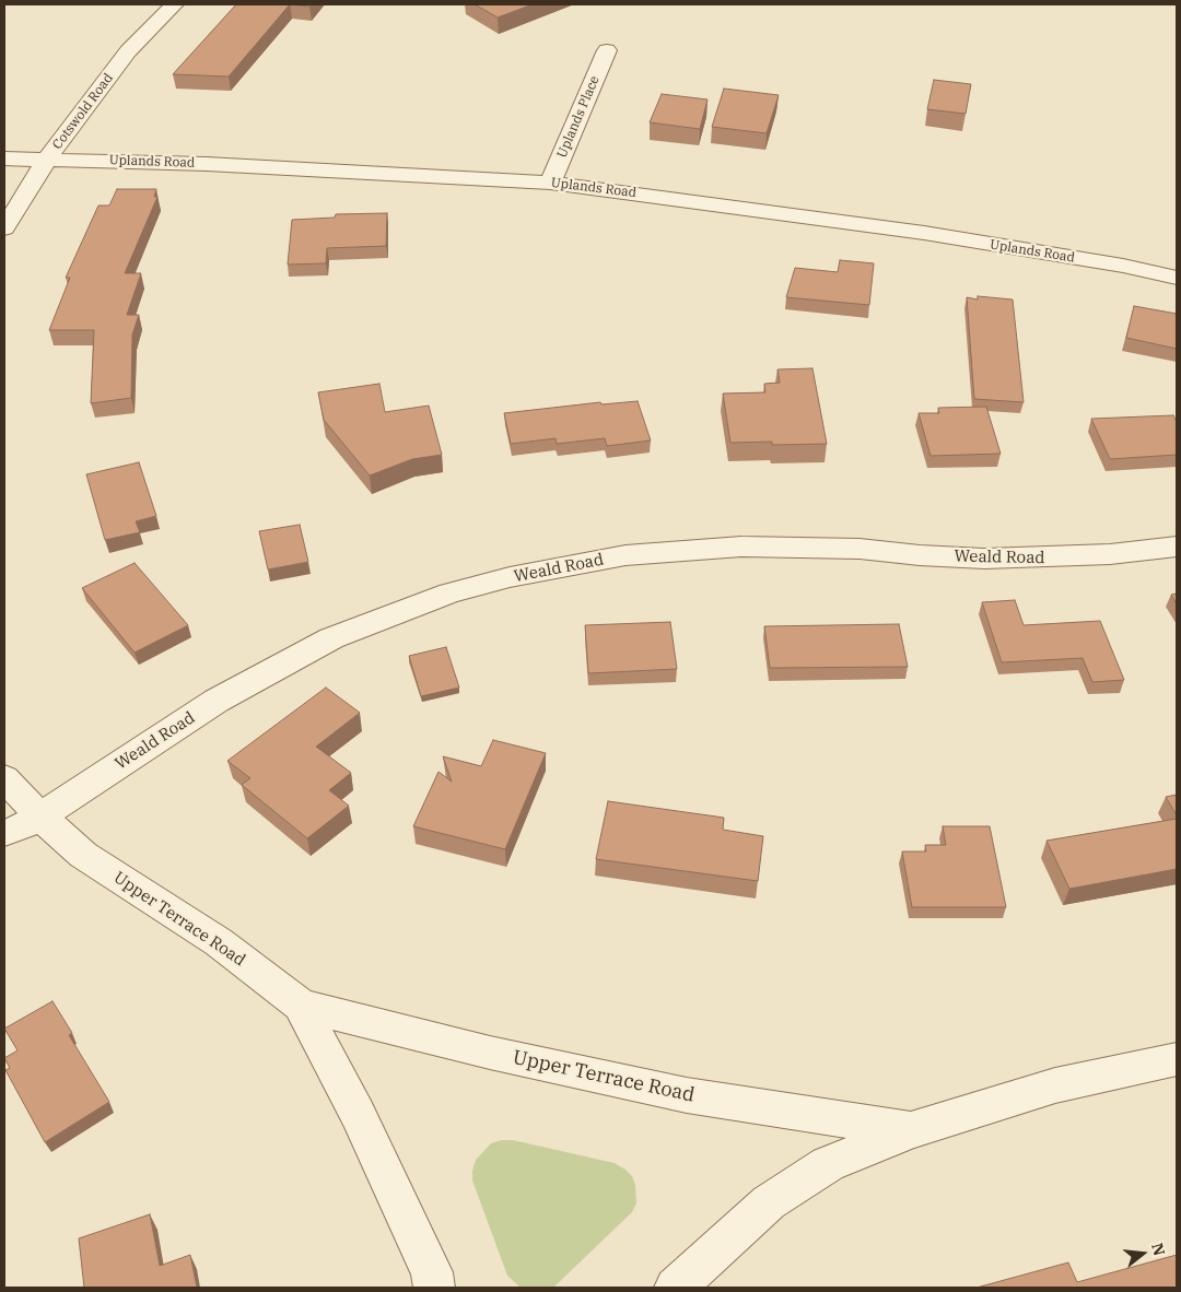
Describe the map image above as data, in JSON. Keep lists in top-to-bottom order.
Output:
{
  "streets": {
    "street": [
      "Cotswold Road",
      "Uplands Place",
      "Uplands Road",
      "Weald Road",
      "Upper Terrace Road"
    ]
  },
  "crossings": [
    ["Cotswold Road", "Uplands Road"],
    ["Uplands Place", "Uplands Road"],
    ["Weald Road", "Upper Terrace Road"]
  ],
  "north": "right"
}
